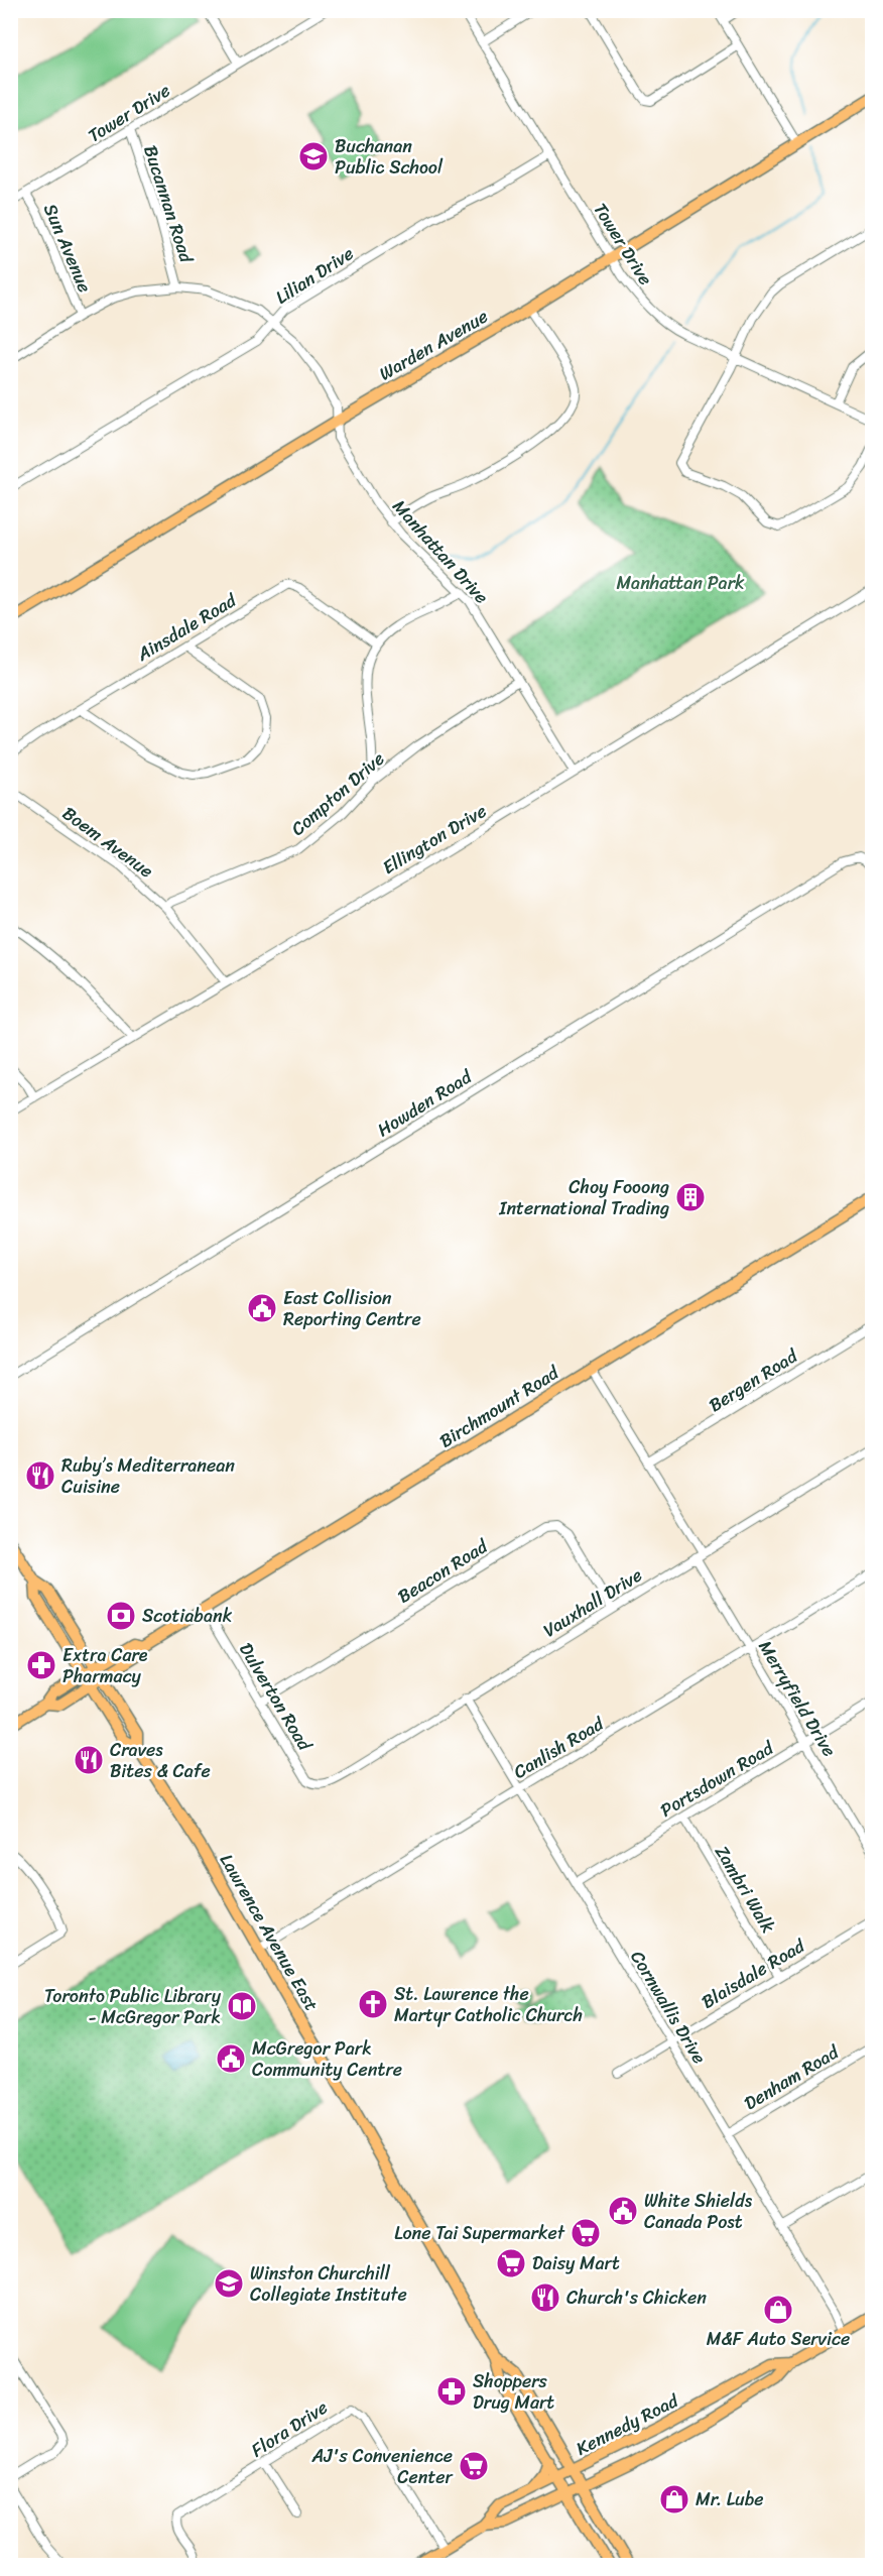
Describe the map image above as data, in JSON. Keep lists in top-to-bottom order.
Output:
{
  "streets": {
    "main road": [
      "Warden Avenue",
      "Birchmount Road",
      "Lawrence Avenue East",
      "Kennedy Road"
    ],
    "street": [
      "Tower Drive",
      "Bucannan Road",
      "Sun Avenue",
      "Lilian Drive",
      "Manhattan Drive",
      "Ainsdale Road",
      "Compton Drive",
      "Ellington Drive",
      "Boem Avenue",
      "Howden Road",
      "Bergen Road",
      "Beacon Road",
      "Vauxhall Drive",
      "Dulverton Road",
      "Merryfield Drive",
      "Canlish Road",
      "Portsdown Road",
      "Zambri Walk",
      "Blaisdale Road",
      "Cornwallis Drive",
      "Denham Road",
      "Flora Drive"
    ]
  },
  "crossings": [
    ["Tower Drive", "Bucannan Road"],
    ["Tower Drive", "Sun Avenue"],
    ["Tower Drive", "Lilian Drive"],
    ["Tower Drive", "Warden Avenue"],
    ["Bucannan Road", "Manhattan Drive"],
    ["Sun Avenue", "Manhattan Drive"],
    ["Lilian Drive", "Manhattan Drive"],
    ["Warden Avenue", "Manhattan Drive"],
    ["Manhattan Drive", "Compton Drive"],
    ["Manhattan Drive", "Ellington Drive"],
    ["Compton Drive", "Boem Avenue"],
    ["Ellington Drive", "Boem Avenue"],
    ["Birchmount Road", "Dulverton Road"],
    ["Birchmount Road", "Lawrence Avenue East"],
    ["Beacon Road", "Vauxhall Drive"],
    ["Beacon Road", "Dulverton Road"],
    ["Vauxhall Drive", "Dulverton Road"],
    ["Vauxhall Drive", "Merryfield Drive"],
    ["Vauxhall Drive", "Cornwallis Drive"],
    ["Merryfield Drive", "Canlish Road"],
    ["Merryfield Drive", "Portsdown Road"],
    ["Canlish Road", "Lawrence Avenue East"],
    ["Canlish Road", "Cornwallis Drive"],
    ["Portsdown Road", "Zambri Walk"],
    ["Portsdown Road", "Cornwallis Drive"],
    ["Zambri Walk", "Blaisdale Road"],
    ["Lawrence Avenue East", "Kennedy Road"],
    ["Blaisdale Road", "Cornwallis Drive"],
    ["Cornwallis Drive", "Denham Road"],
    ["Cornwallis Drive", "Kennedy Road"],
    ["Kennedy Road", "Flora Drive"]
  ],
  "parks": ["Manhattan Park"],
  "places": {
    "school or university": ["Buchanan Public School", "Winston Churchill Collegiate Institute"],
    "building": ["Choy Fooong International Trading"],
    "public building": ["East Collision Reporting Centre", "McGregor Park Community Centre", "White Shields Canada Post"],
    "restaurant": ["Ruby’s Mediterranean Cuisine", "Craves Bites & Cafe", "Church's Chicken"],
    "bank": ["Scotiabank"],
    "pharmacy": ["Extra Care Pharmacy", "Shoppers Drug Mart"],
    "church": ["St. Lawrence the Martyr Catholic Church"],
    "library": ["Toronto Public Library - McGregor Park"],
    "supermarket": ["Lone Tai Supermarket", "Daisy Mart", "AJ's Convenience Center"],
    "shop": ["M&F Auto Service", "Mr. Lube"]
  }
}
